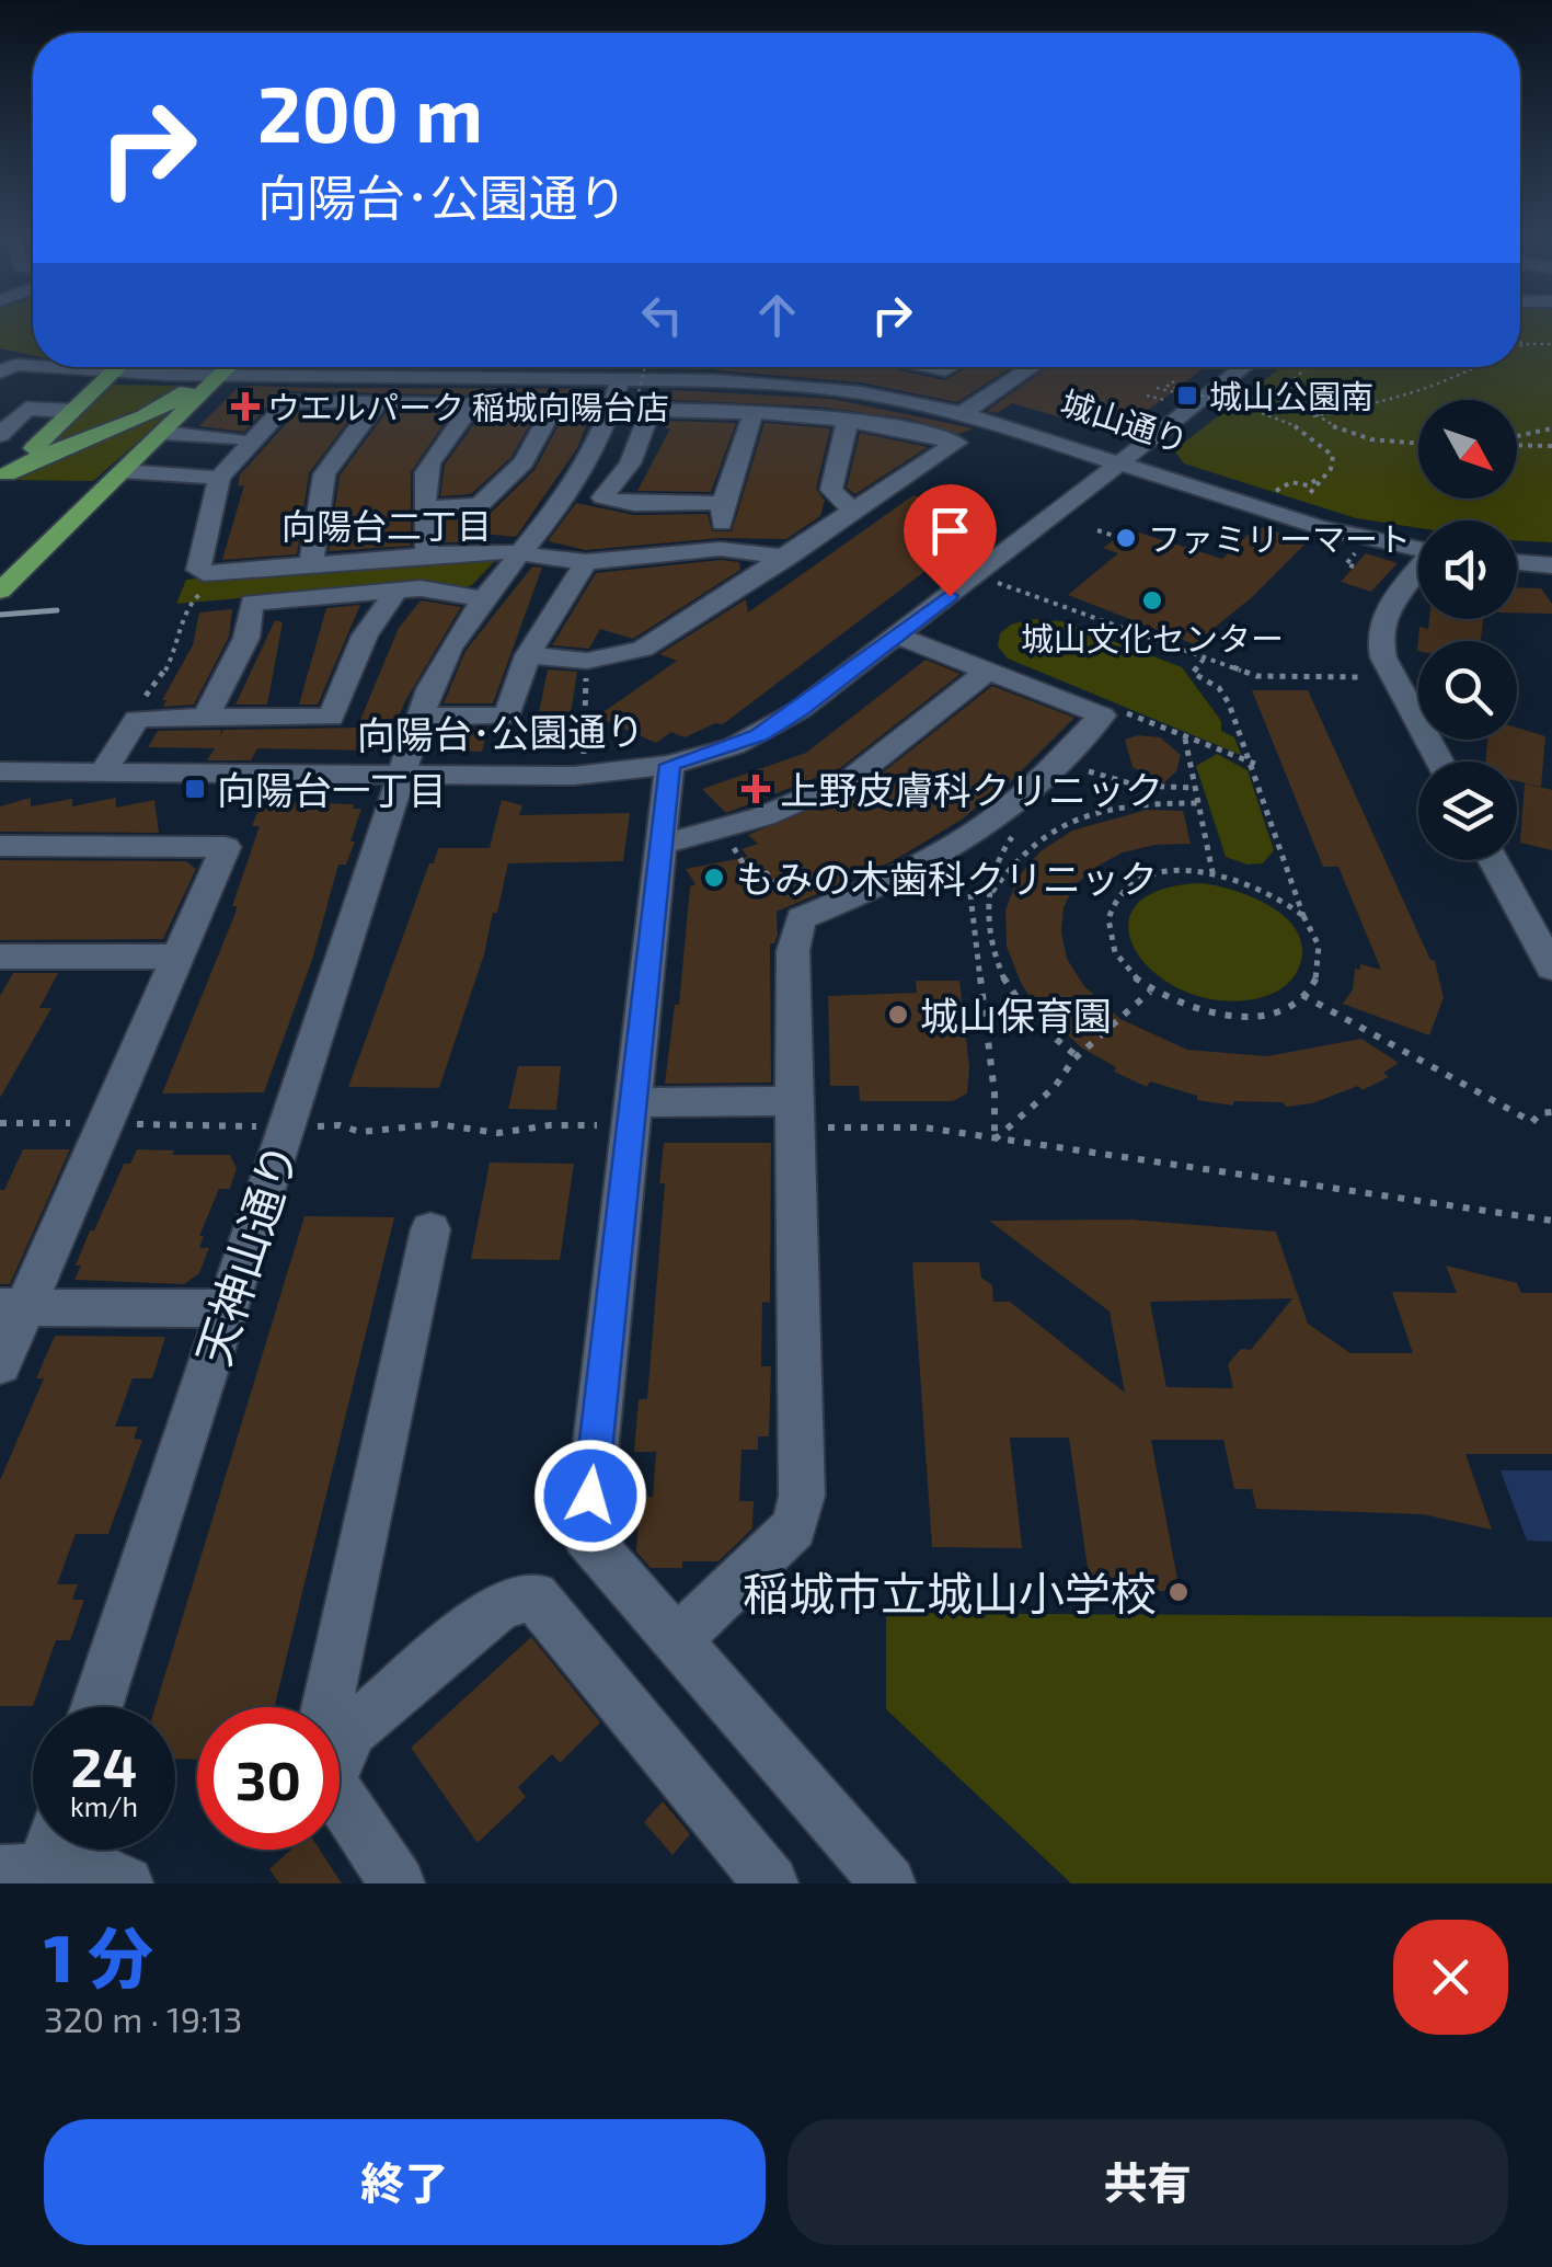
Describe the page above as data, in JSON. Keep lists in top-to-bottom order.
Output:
{
  "streets": {
    "street": ["城山通り", "向陽台･公園通り", "天神山通り"]
  },
  "crossings": [
    ["城山通り", "向陽台･公園通り"],
    ["城山通り", "天神山通り"],
    ["向陽台･公園通り", "天神山通り"]
  ],
  "districts": ["向陽台二丁目"],
  "places": {
    "transit": ["城山公園南", "向陽台一丁目"],
    "health": ["ウエルパーク 稲城向陽台店", "上野皮膚科クリニック"],
    "other": [
      "ファミリーマート",
      "城山文化センター",
      "もみの木歯科クリニック",
      "城山保育園",
      "稲城市立城山小学校"
    ]
  },
  "north": "bottom right",
  "page": {
    "turn": ["200 m", "向陽台･公園通り"],
    "speed": "24 km/h",
    "limit": "30",
    "heading": ["1 分", "320 m · 19:13"],
    "buttons": ["終了", "共有"]
  }
}
